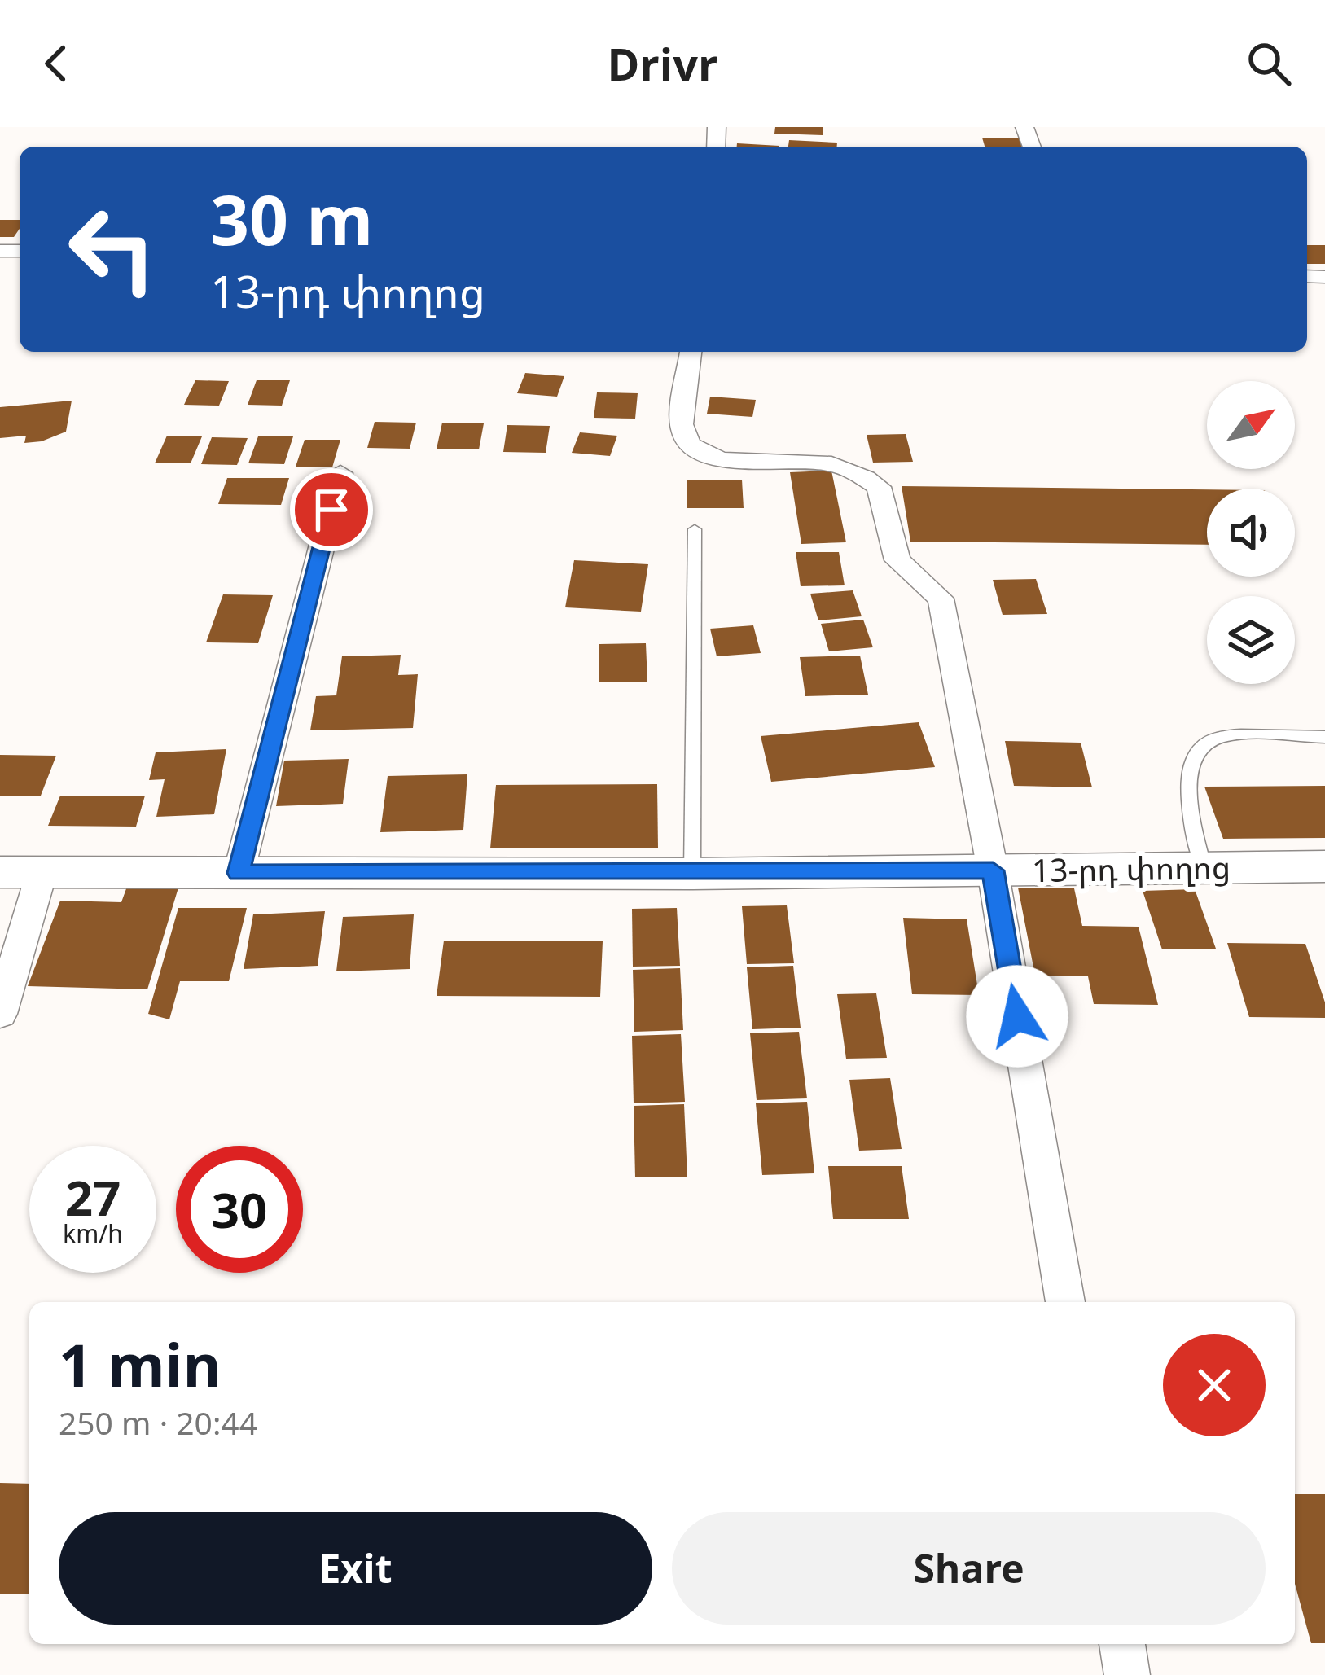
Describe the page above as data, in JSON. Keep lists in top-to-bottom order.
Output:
{
  "streets": {
    "street": ["13-րդ փողոց"]
  },
  "north": "top right",
  "page": {
    "header": "Drivr",
    "turn": ["30 m", "13-րդ փողոց"],
    "speed": "27 km/h",
    "limit": "30",
    "heading": ["1 min", "250 m · 20:44"],
    "buttons": ["Exit", "Share"]
  }
}
